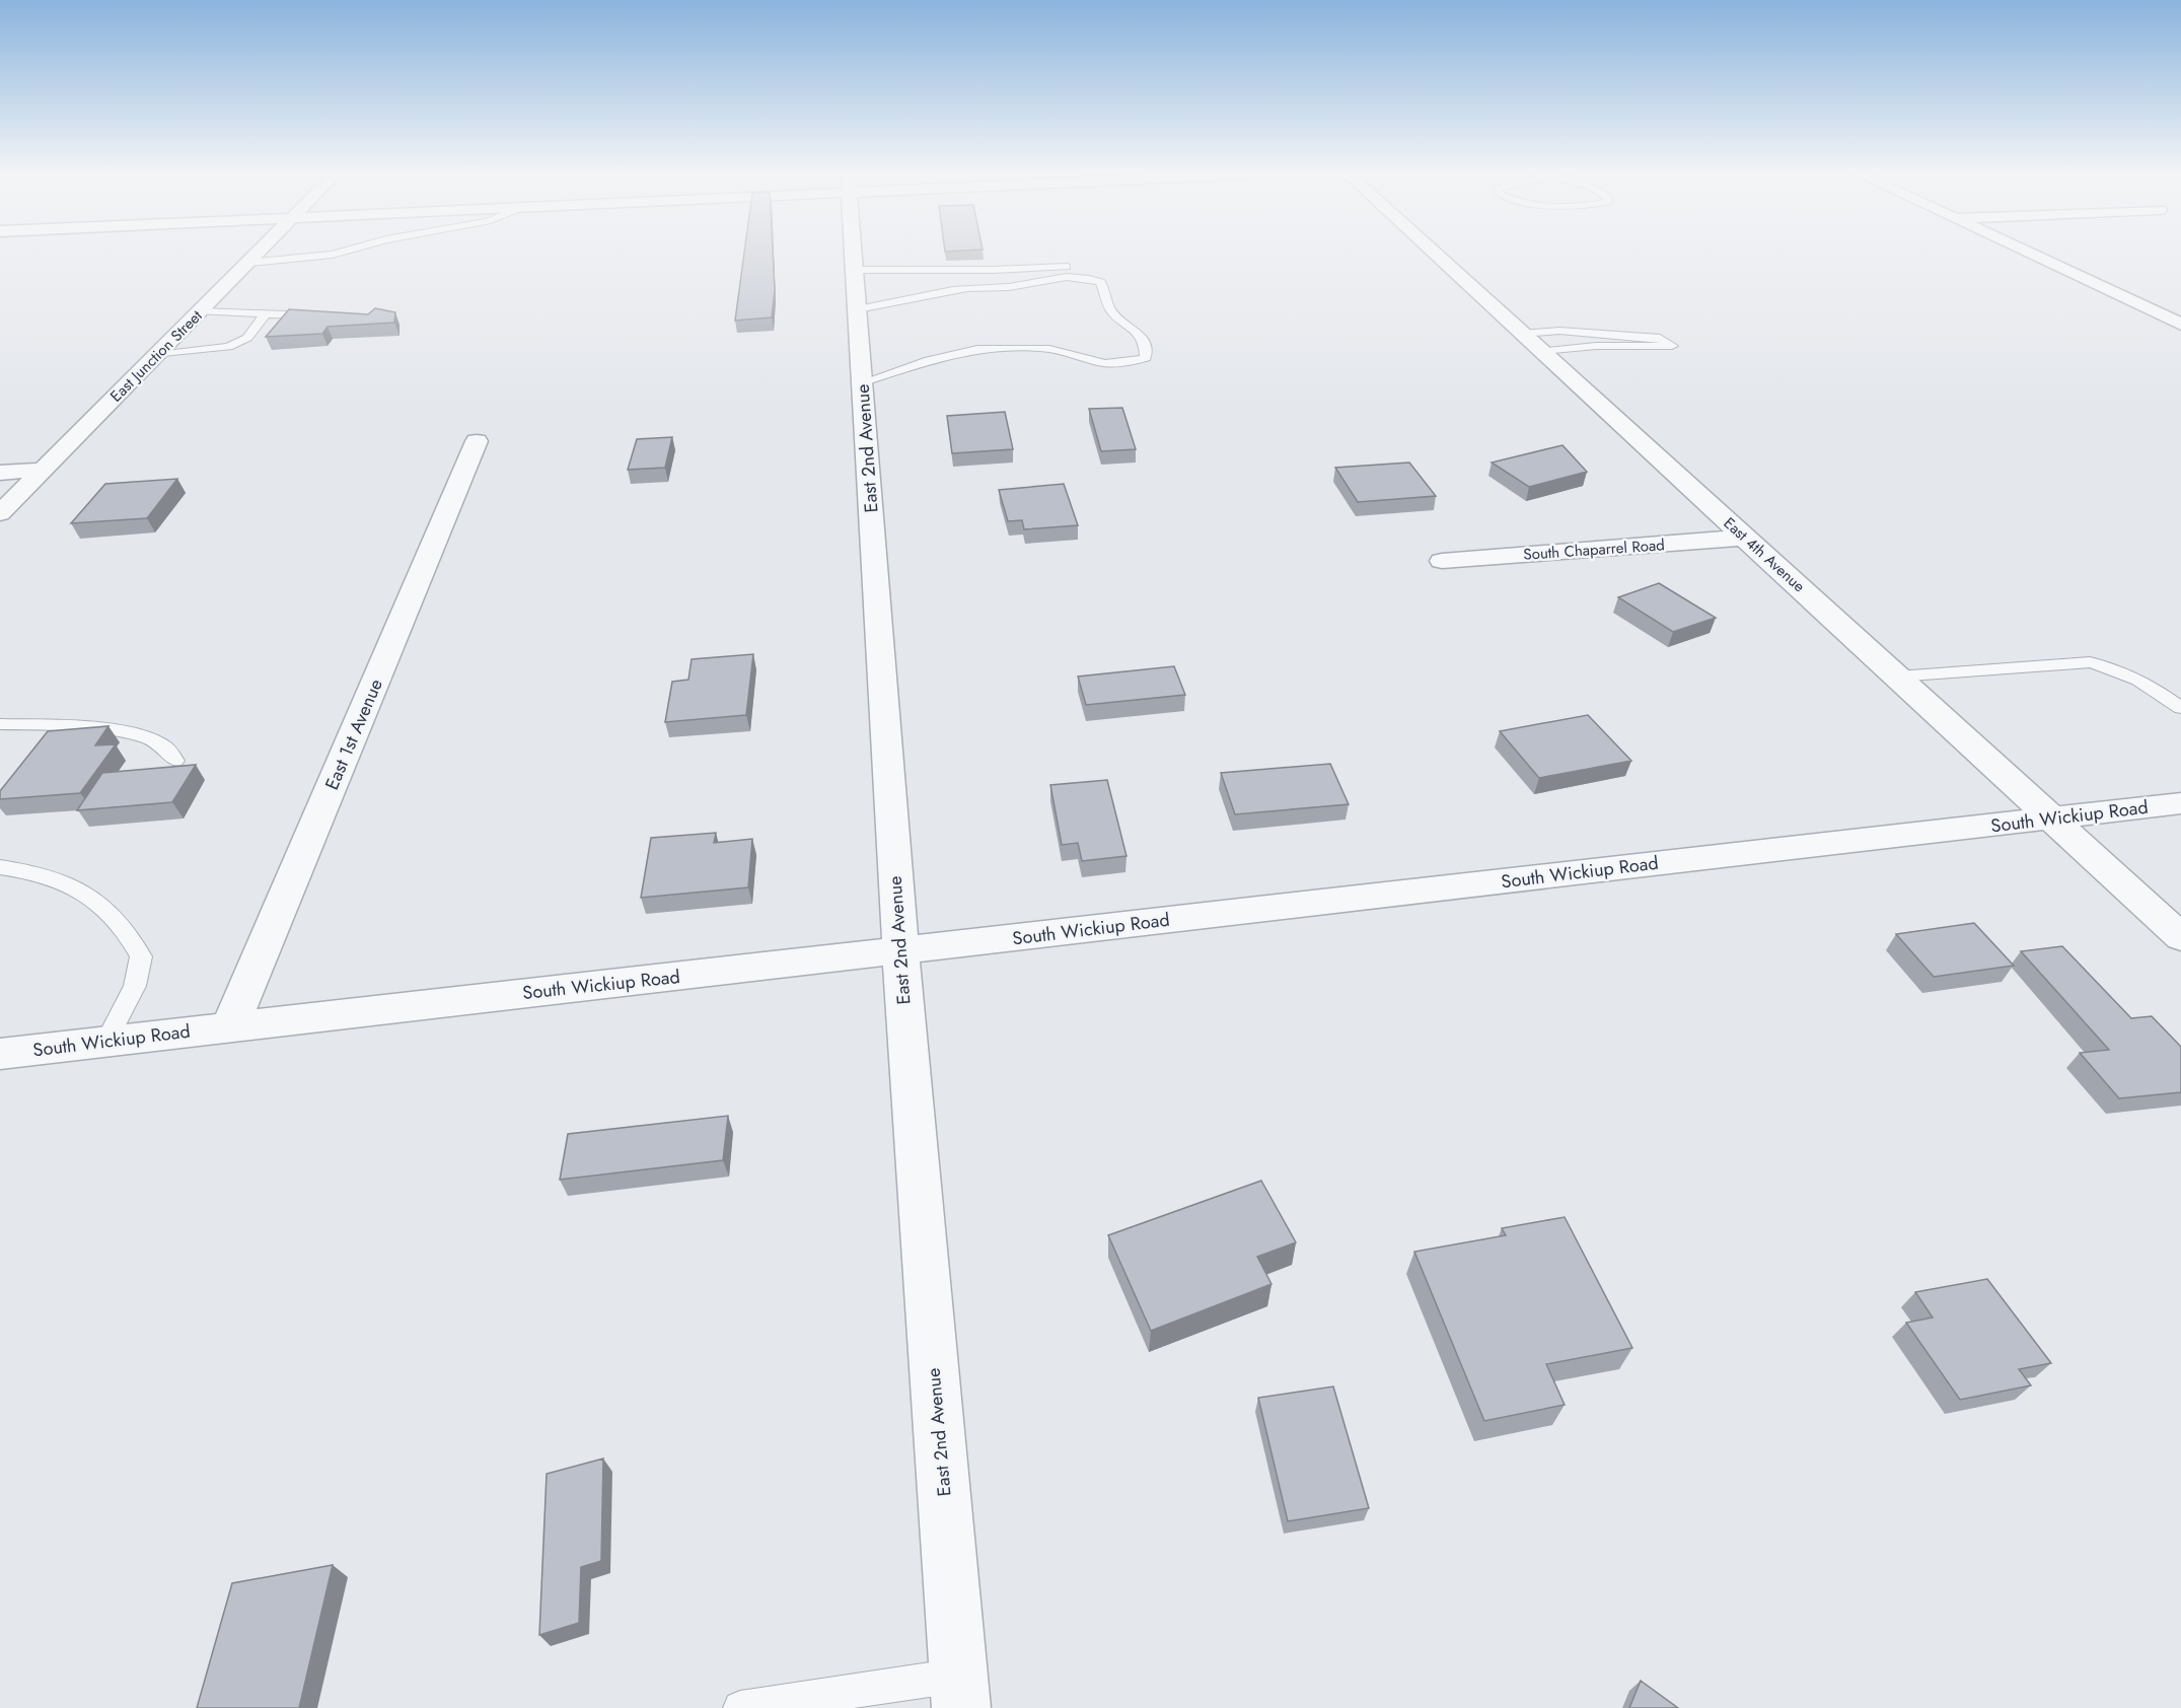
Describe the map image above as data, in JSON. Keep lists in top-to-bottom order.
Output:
{
  "streets": {
    "street": [
      "East Junction Street",
      "East 2nd Avenue",
      "South Chaparrel Road",
      "East 4th Avenue",
      "East 1st Avenue",
      "South Wickiup Road"
    ]
  },
  "crossings": [
    ["East 2nd Avenue", "South Wickiup Road"],
    ["South Chaparrel Road", "East 4th Avenue"],
    ["East 4th Avenue", "South Wickiup Road"],
    ["East 1st Avenue", "South Wickiup Road"]
  ]
}
